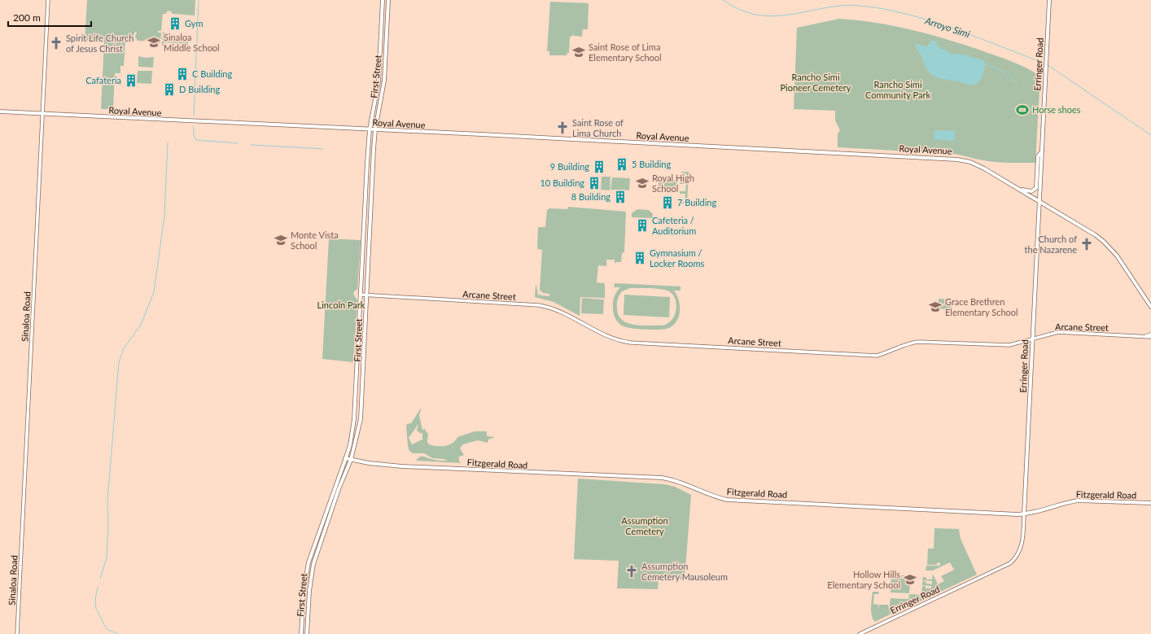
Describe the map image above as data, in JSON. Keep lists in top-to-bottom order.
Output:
{
  "streets": {
    "main road": [
      "Erringer Road",
      "First Street",
      "Royal Avenue",
      "Fitzgerald Road"
    ],
    "street": ["Arcane Street", "Sinaloa Road"]
  },
  "crossings": [
    ["Erringer Road", "Royal Avenue"],
    ["Erringer Road", "Arcane Street"],
    ["Erringer Road", "Fitzgerald Road"],
    ["First Street", "Royal Avenue"],
    ["First Street", "Arcane Street"],
    ["First Street", "Fitzgerald Road"],
    ["Royal Avenue", "Sinaloa Road"]
  ],
  "water": ["Arroyo Simi"],
  "parks": [
    "Rancho Simi Pioneer Cemetery",
    "Rancho Simi Community Park",
    "Lincoln Park",
    "Assumption Cemetery"
  ],
  "places": {
    "building": [
      "Gym",
      "C Building",
      "Cafateria",
      "D Building",
      "5 Building",
      "9 Building",
      "10 Building",
      "8 Building",
      "7 Building",
      "Cafeteria / Auditorium",
      "Gymnasium / Locker Rooms"
    ],
    "school or university": [
      "Sinaloa Middle School",
      "Saint Rose of Lima Elementary School",
      "Royal High School",
      "Monte Vista School",
      "Grace Brethren Elementary School",
      "Hollow Hills Elementary School"
    ],
    "church": [
      "Spirit Life Church of Jesus Christ",
      "Saint Rose of Lima Church",
      "Church of the Nazarene",
      "Assumption Cemetery Mausoleum"
    ],
    "sports": ["Horse shoes"]
  },
  "scale_bar": "200 m"
}
